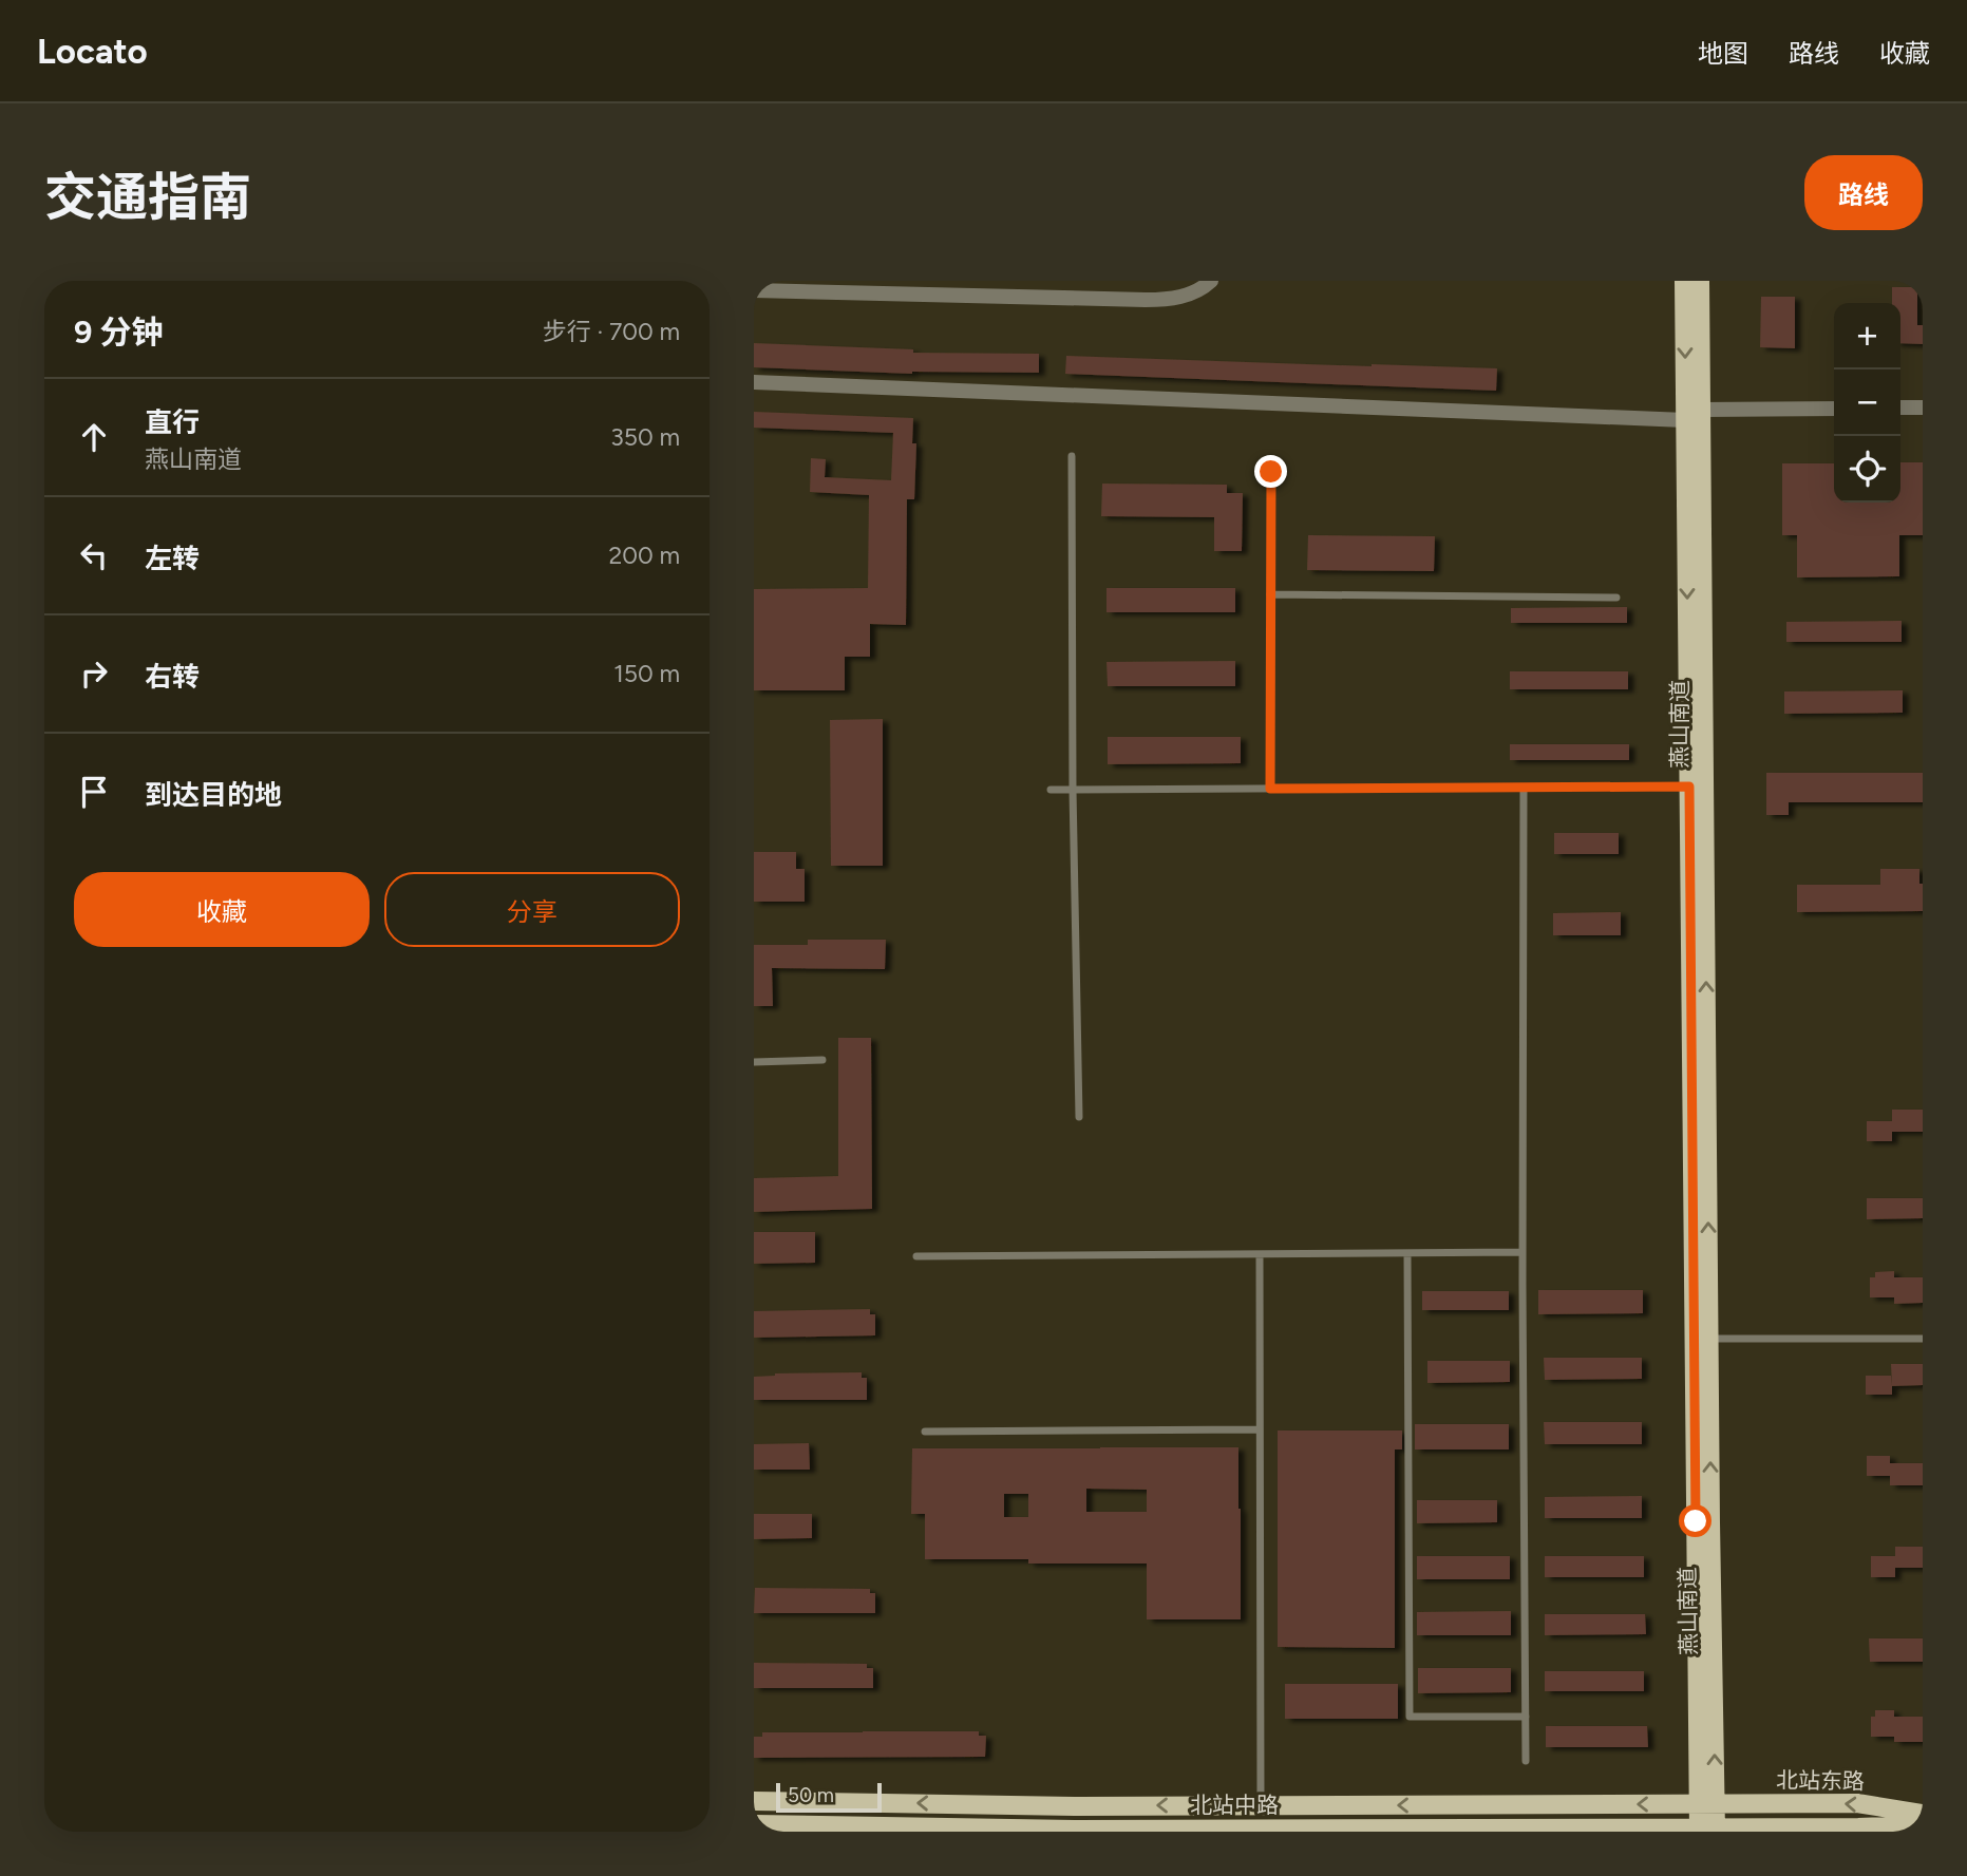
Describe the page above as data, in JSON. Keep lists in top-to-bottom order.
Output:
{
  "streets": {
    "main road": ["燕山南道", "北站东路", "北站中路"]
  },
  "crossings": [
    ["燕山南道", "北站东路"],
    ["燕山南道", "北站中路"],
    ["北站东路", "北站中路"]
  ],
  "scale_bar": "50 m",
  "page": {
    "header": "Locato",
    "nav": ["地图", "路线", "收藏"],
    "title": "交通指南",
    "buttons": [
      "路线",
      ["收藏", "分享"]
    ],
    "heading": ["9 分钟", "步行 · 700 m"],
    "map_buttons": ["+", "−"],
    "list": [
      ["直行", "燕山南道", "350 m"],
      ["左转", "200 m"],
      ["右转", "150 m"],
      "到达目的地"
    ],
    "scale": "50 m"
  }
}
